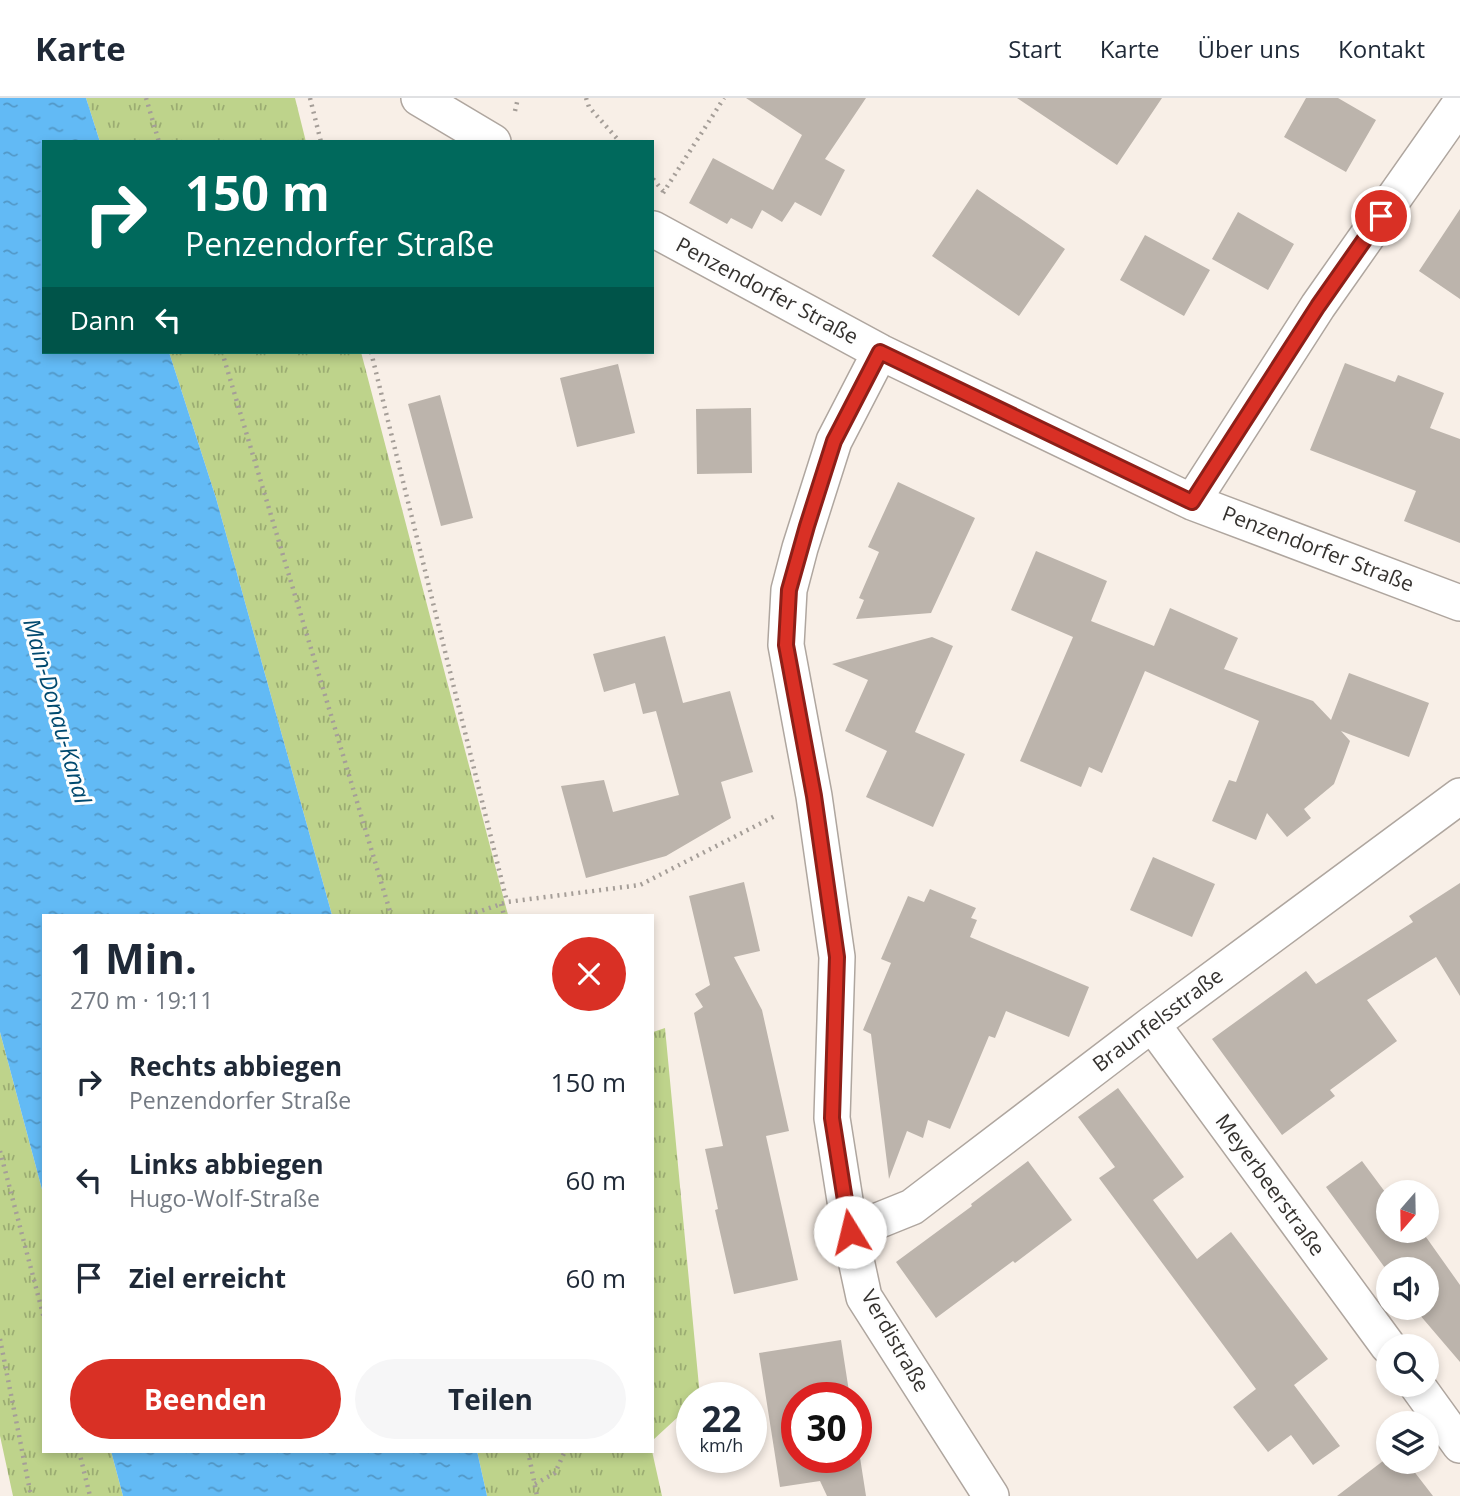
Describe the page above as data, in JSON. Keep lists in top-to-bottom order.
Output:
{
  "streets": {
    "street": [
      "Penzendorfer Straße",
      "Braunfelsstraße",
      "Meyerbeerstraße",
      "Verdistraße"
    ]
  },
  "crossings": [
    ["Penzendorfer Straße", "Verdistraße"],
    ["Braunfelsstraße", "Meyerbeerstraße"],
    ["Braunfelsstraße", "Verdistraße"]
  ],
  "water": ["Main-Donau-Kanal"],
  "north": "bottom",
  "page": {
    "header": "Karte",
    "nav": [
      "Start",
      "Karte",
      "Über uns",
      "Kontakt"
    ],
    "turn": ["150 m", "Penzendorfer Straße"],
    "then": "Dann",
    "heading": ["1 Min.", "270 m · 19:11"],
    "list": [
      {
        "name": "Rechts abbiegen",
        "note": "Penzendorfer Straße",
        "value": "150 m"
      },
      {
        "name": "Links abbiegen",
        "note": "Hugo-Wolf-Straße",
        "value": "60 m"
      },
      {
        "name": "Ziel erreicht",
        "value": "60 m"
      }
    ],
    "buttons": ["Beenden", "Teilen"],
    "speed": "22 km/h",
    "limit": "30"
  }
}
